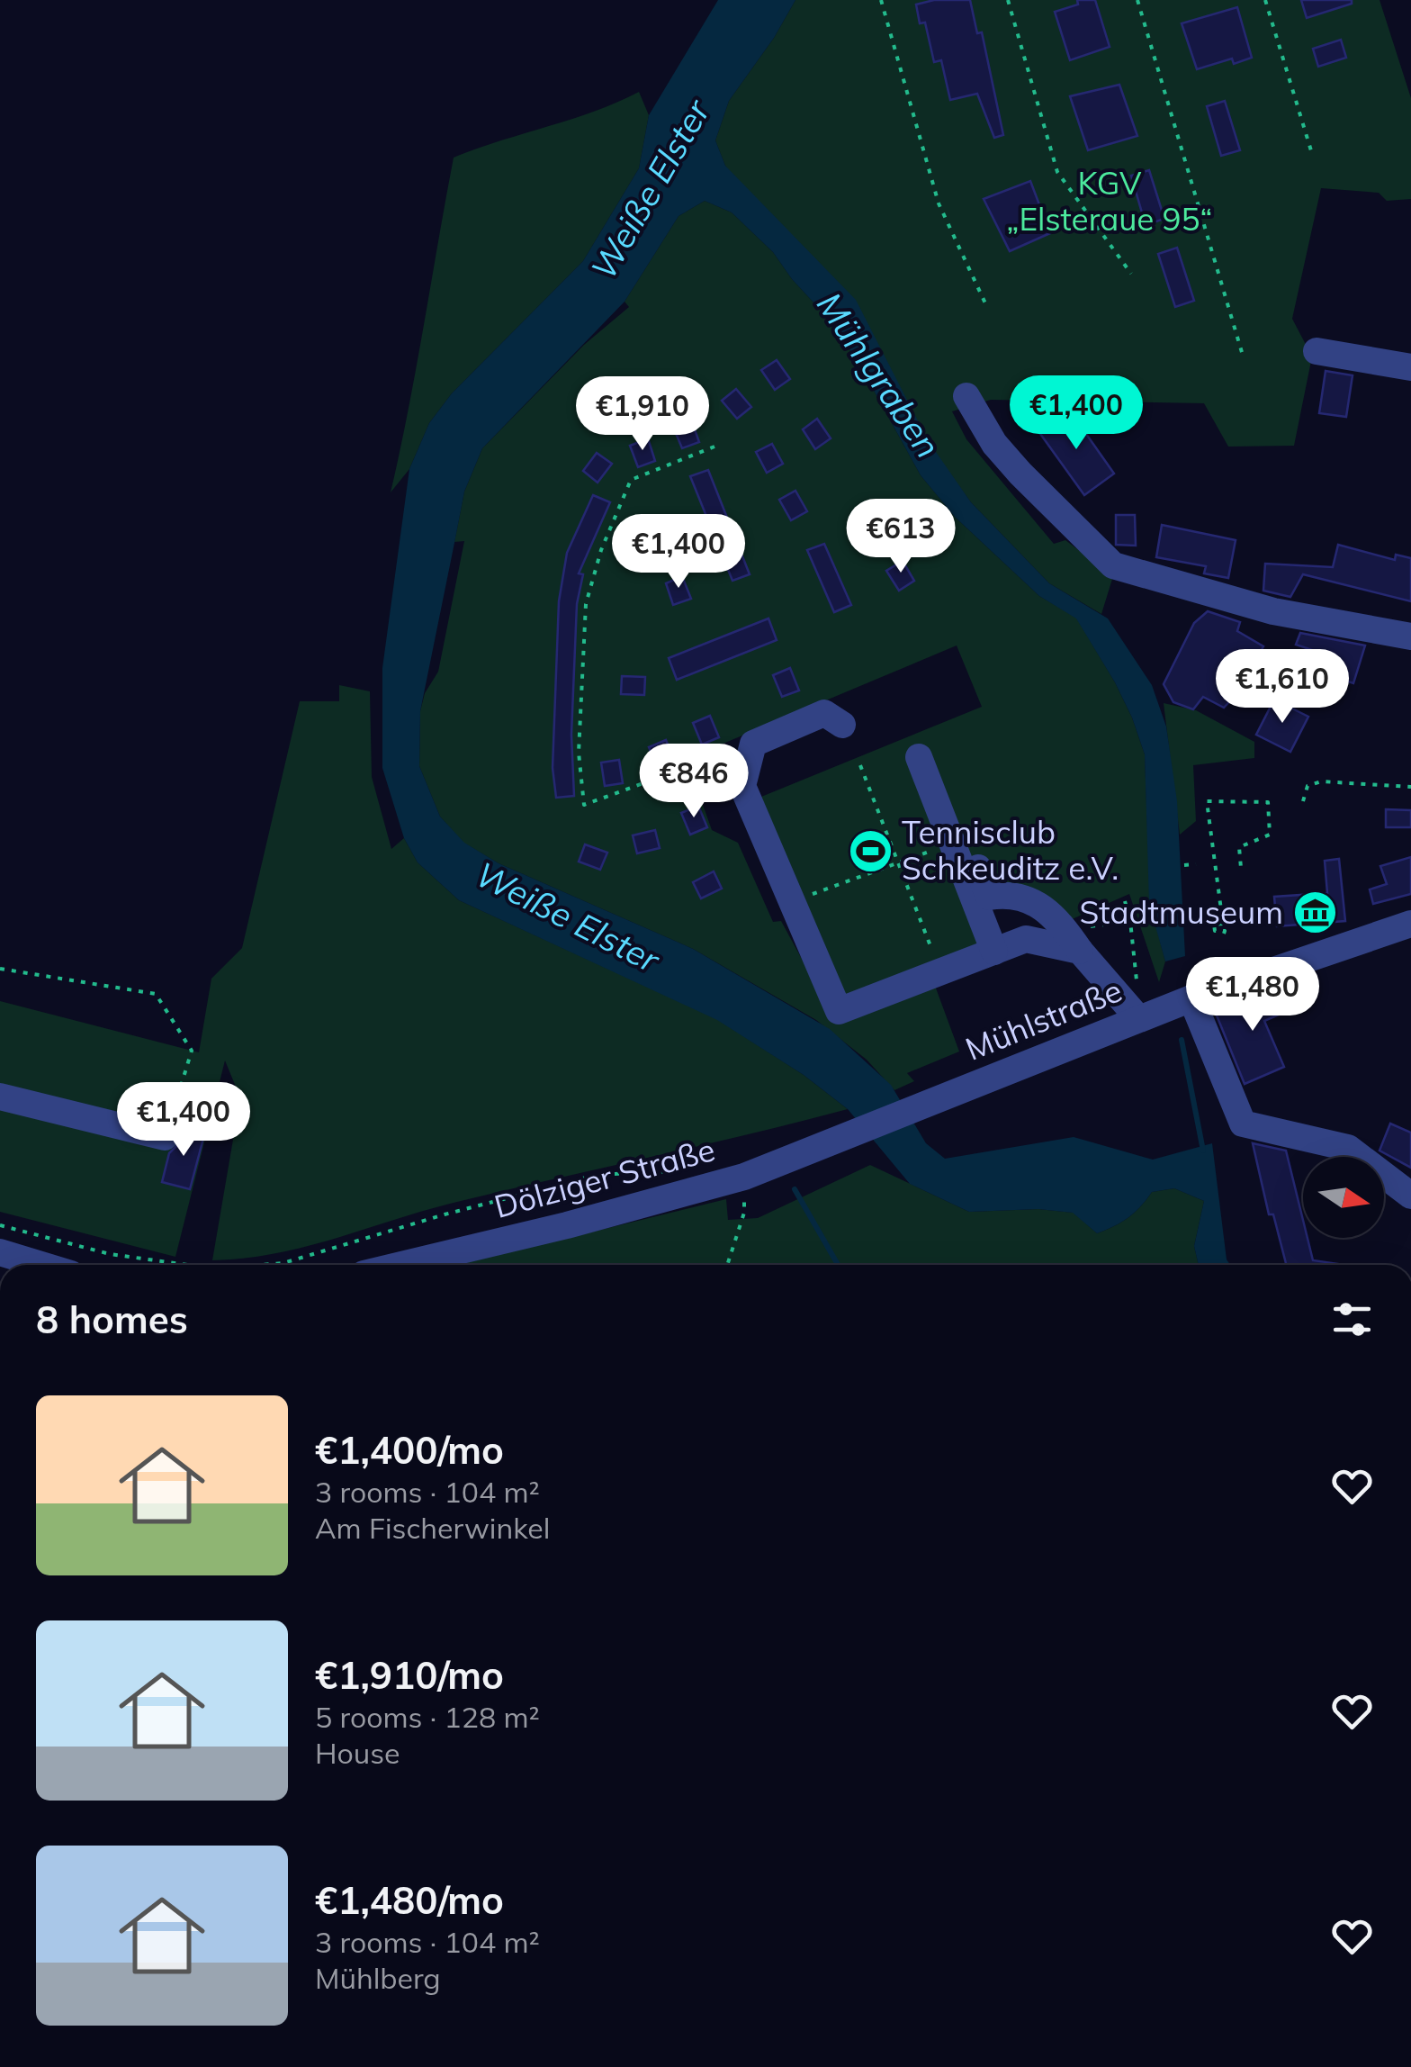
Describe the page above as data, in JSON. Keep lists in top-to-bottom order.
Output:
{
  "streets": {
    "street": ["Mühlstraße", "Dölziger Straße"]
  },
  "crossings": [
    ["Mühlstraße", "Dölziger Straße"]
  ],
  "water": ["Weiße Elster", "Mühlgraben"],
  "parks": ["KGV „Elsteraue 95“"],
  "places": {
    "sports": ["Tennisclub Schkeuditz e.V."],
    "museum": ["Stadtmuseum"]
  },
  "north": "right",
  "page": {
    "price": [
      "€1,400",
      "€1,910",
      "€613",
      "€1,400",
      "€1,610",
      "€846",
      "€1,480",
      "€1,400"
    ],
    "heading": "8 homes",
    "list": [
      {
        "name": "€1,400/mo",
        "note": "3 rooms · 104 m² · Am Fischerwinkel"
      },
      {
        "name": "€1,910/mo",
        "note": "5 rooms · 128 m² · House"
      },
      {
        "name": "€1,480/mo",
        "note": "3 rooms · 104 m² · Mühlberg"
      }
    ]
  }
}
